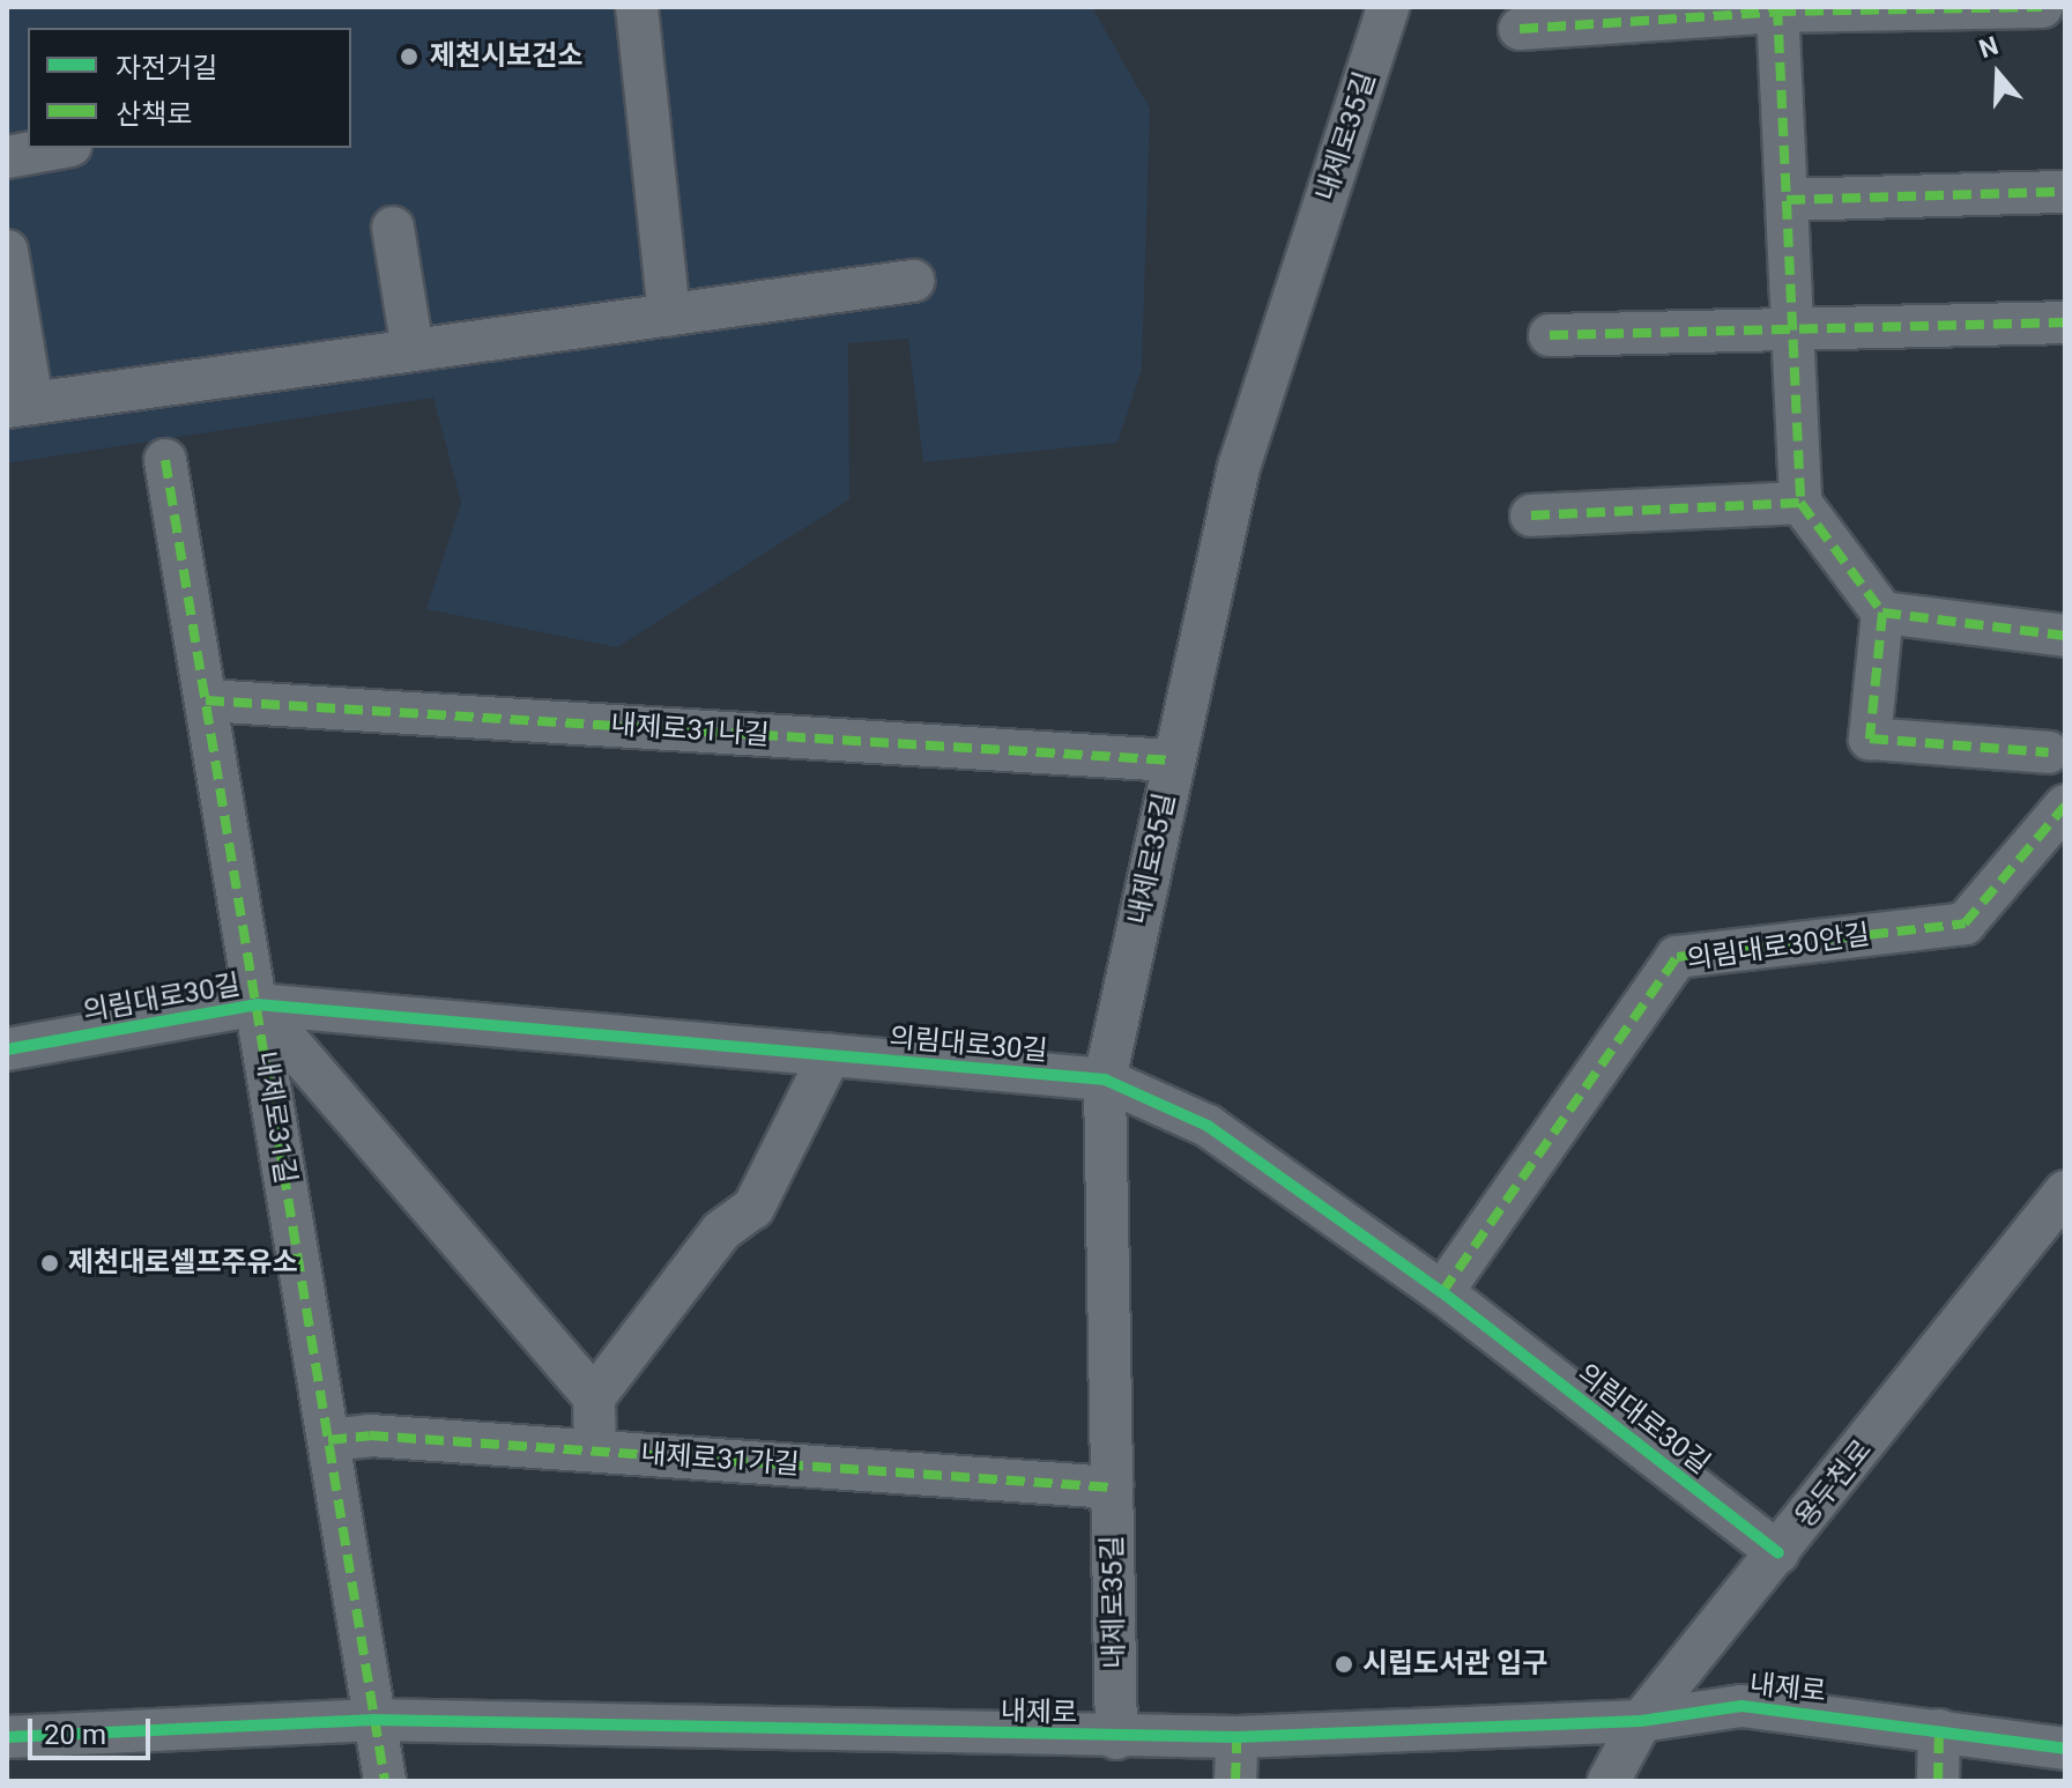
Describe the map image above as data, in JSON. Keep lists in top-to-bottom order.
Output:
{
  "streets": {
    "street": [
      "내제로35길",
      "내제로31나길",
      "의림대로30안길",
      "의림대로30길",
      "내제로31길",
      "내제로31가길",
      "용두천로",
      "내제로"
    ]
  },
  "crossings": [
    ["내제로35길", "내제로31나길"],
    ["내제로35길", "의림대로30길"],
    ["내제로35길", "내제로31가길"],
    ["내제로35길", "내제로"],
    ["내제로31나길", "내제로31길"],
    ["의림대로30안길", "의림대로30길"],
    ["의림대로30길", "내제로31길"],
    ["의림대로30길", "용두천로"],
    ["내제로31길", "내제로31가길"],
    ["내제로31길", "내제로"],
    ["용두천로", "내제로"]
  ],
  "places": ["제천시보건소", "제천대로셀프주유소", "시립도서관 입구"],
  "legend": ["자전거길", "산책로"],
  "scale_bar": "20 m",
  "north": "top"
}
